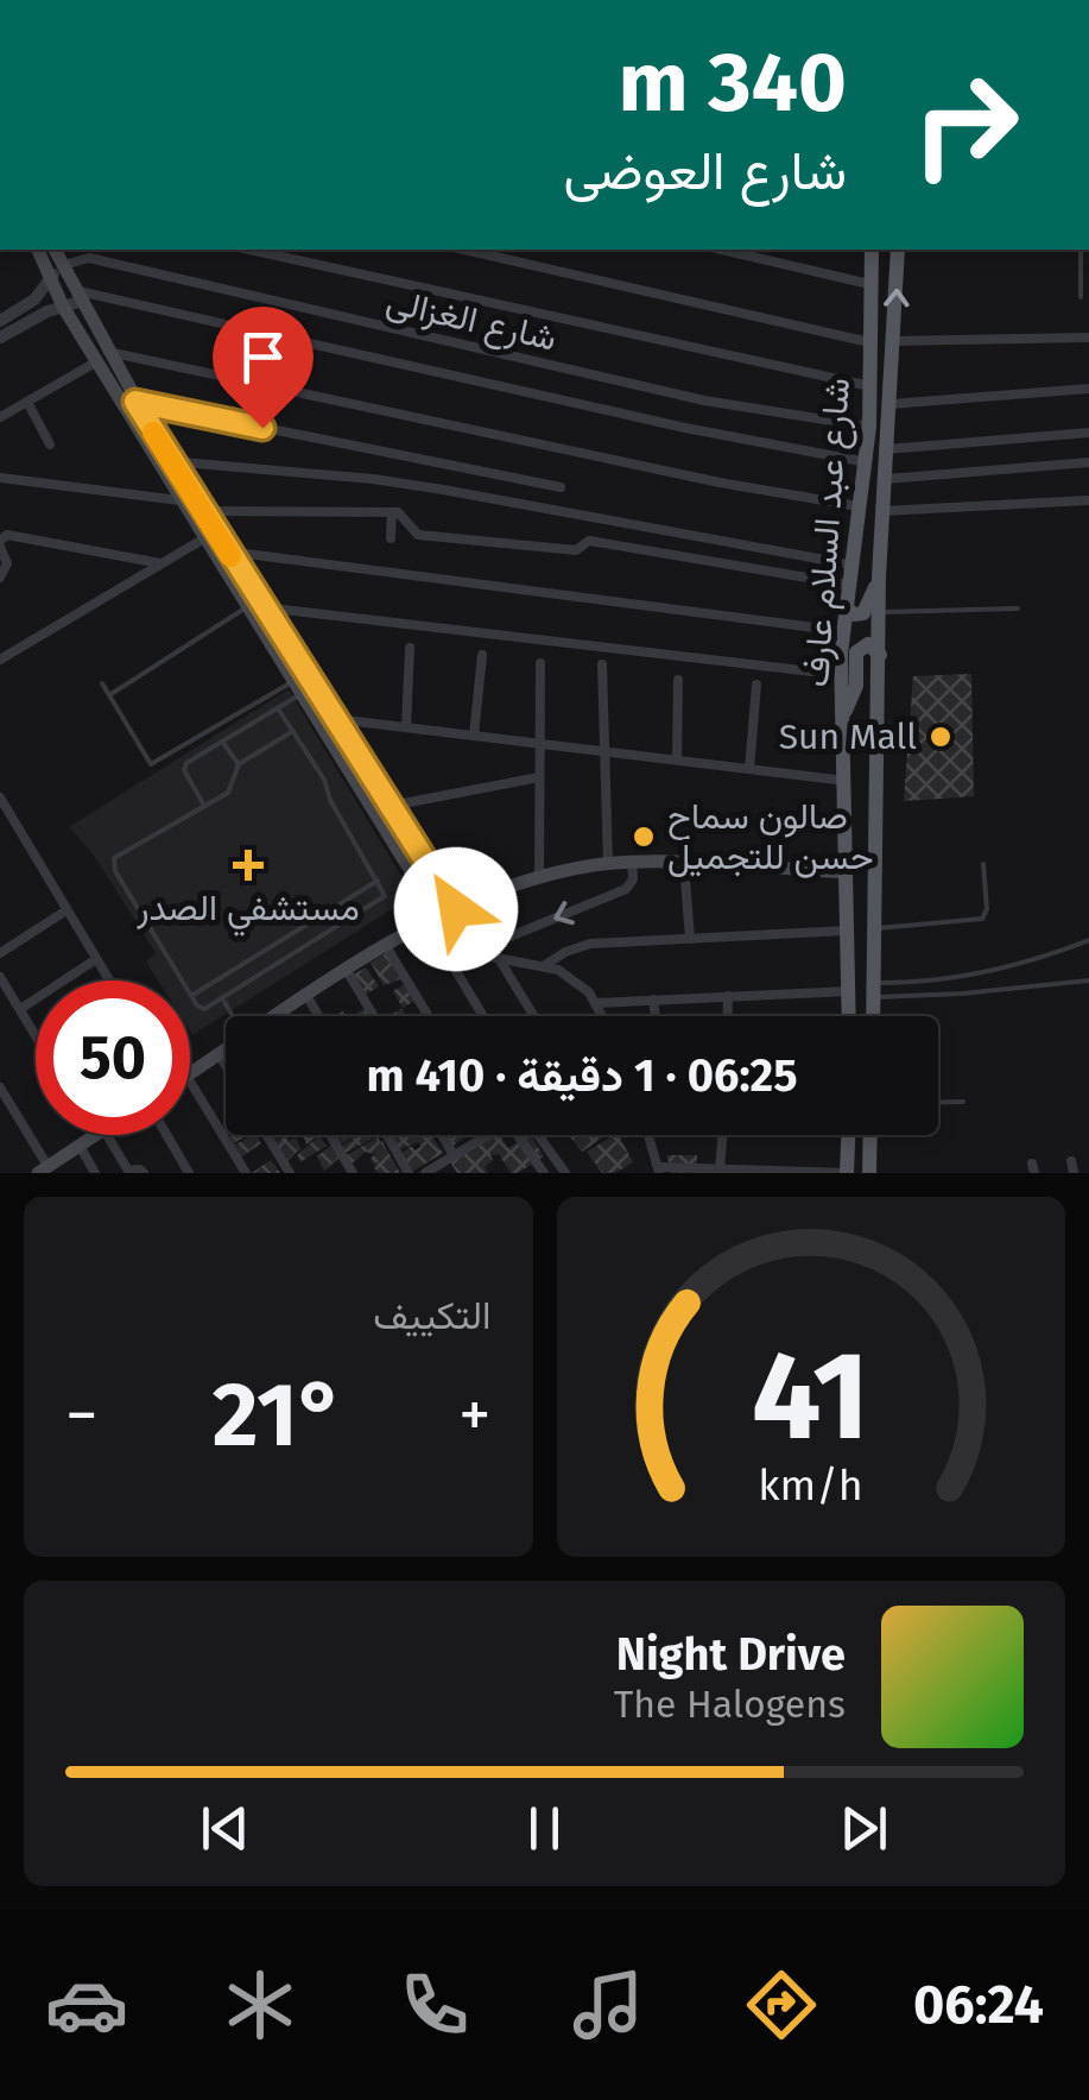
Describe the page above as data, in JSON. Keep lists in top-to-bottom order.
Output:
{
  "streets": {
    "main road": ["شارع عبد السلام عارف"],
    "street": ["شارع الغزالى"]
  },
  "crossings": [
    ["شارع الغزالى", "شارع عبد السلام عارف"]
  ],
  "places": {
    "other": ["Sun Mall", "صالون سماح حسن للتجميل"],
    "health": ["مستشفي الصدر"]
  },
  "page": {
    "turn": ["340 m", "شارع العوضى"],
    "limit": "50",
    "trip": "06:25 · 1 دقيقة · 410 m",
    "tile": "التكييف",
    "heat": ["−", "21°", "+"],
    "song": ["Night Drive", "The Halogens"],
    "tabs": "06:24",
    "gauge": ["41", "km/h"]
  }
}
